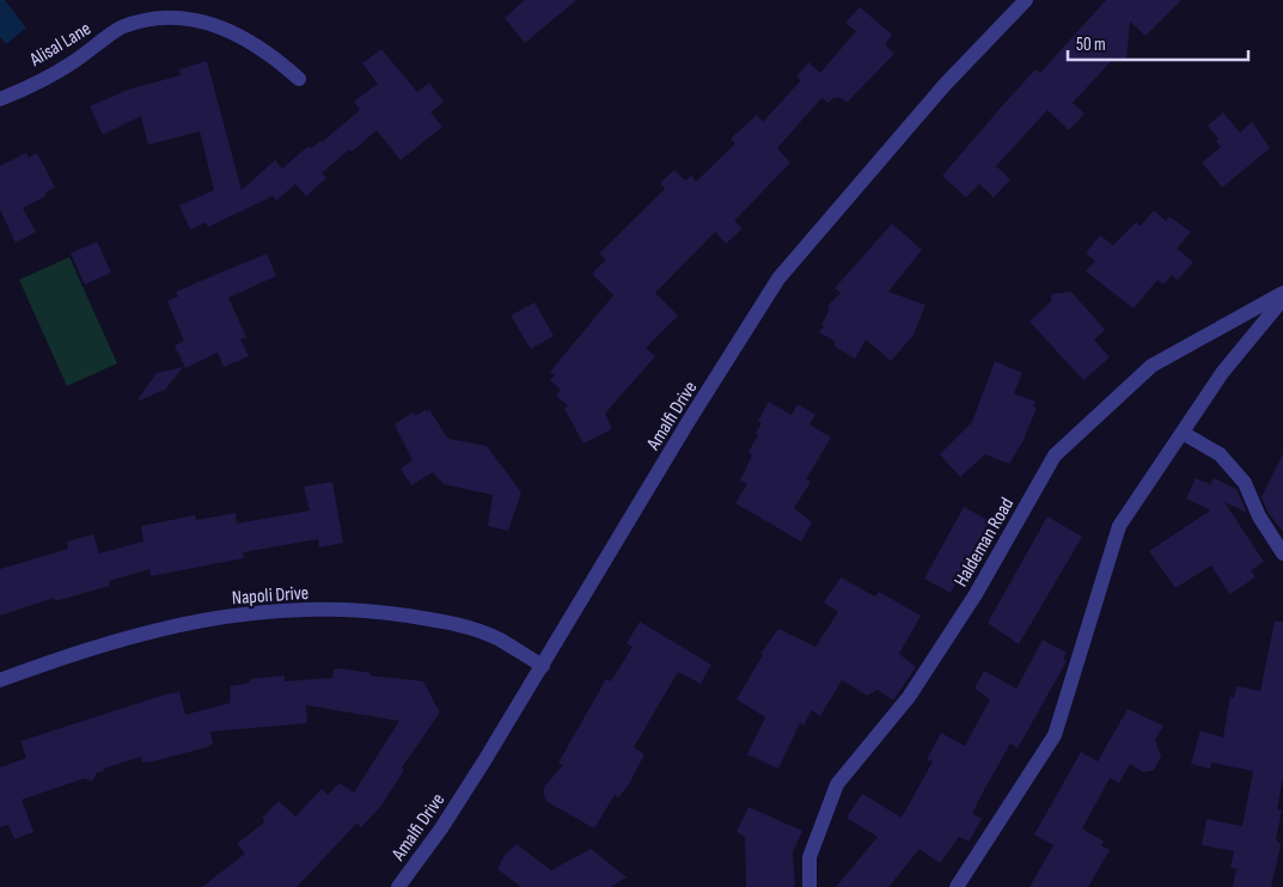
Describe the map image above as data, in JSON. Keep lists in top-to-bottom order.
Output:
{
  "streets": {
    "street": [
      "Alisal Lane",
      "Amalfi Drive",
      "Haldeman Road",
      "Napoli Drive"
    ]
  },
  "crossings": [
    ["Amalfi Drive", "Napoli Drive"]
  ],
  "scale_bar": "50 m"
}
